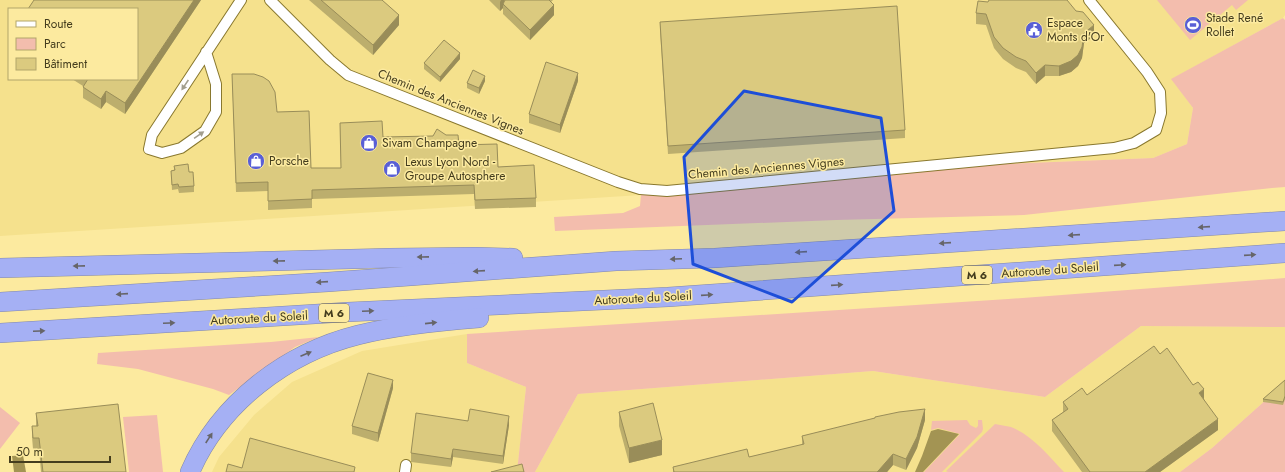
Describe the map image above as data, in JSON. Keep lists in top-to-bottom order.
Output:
{
  "streets": {
    "highway": ["Autoroute du Soleil", "M 6"],
    "street": ["Chemin des Anciennes Vignes"]
  },
  "places": {
    "sports": ["Stade René Rollet"],
    "public building": ["Espace Monts d'Or"],
    "shop": ["Sivam Champagne", "Porsche", "Lexus Lyon Nord - Groupe Autosphere"]
  },
  "legend": ["Route", "Parc", "Bâtiment"],
  "scale_bar": "50 m"
}
